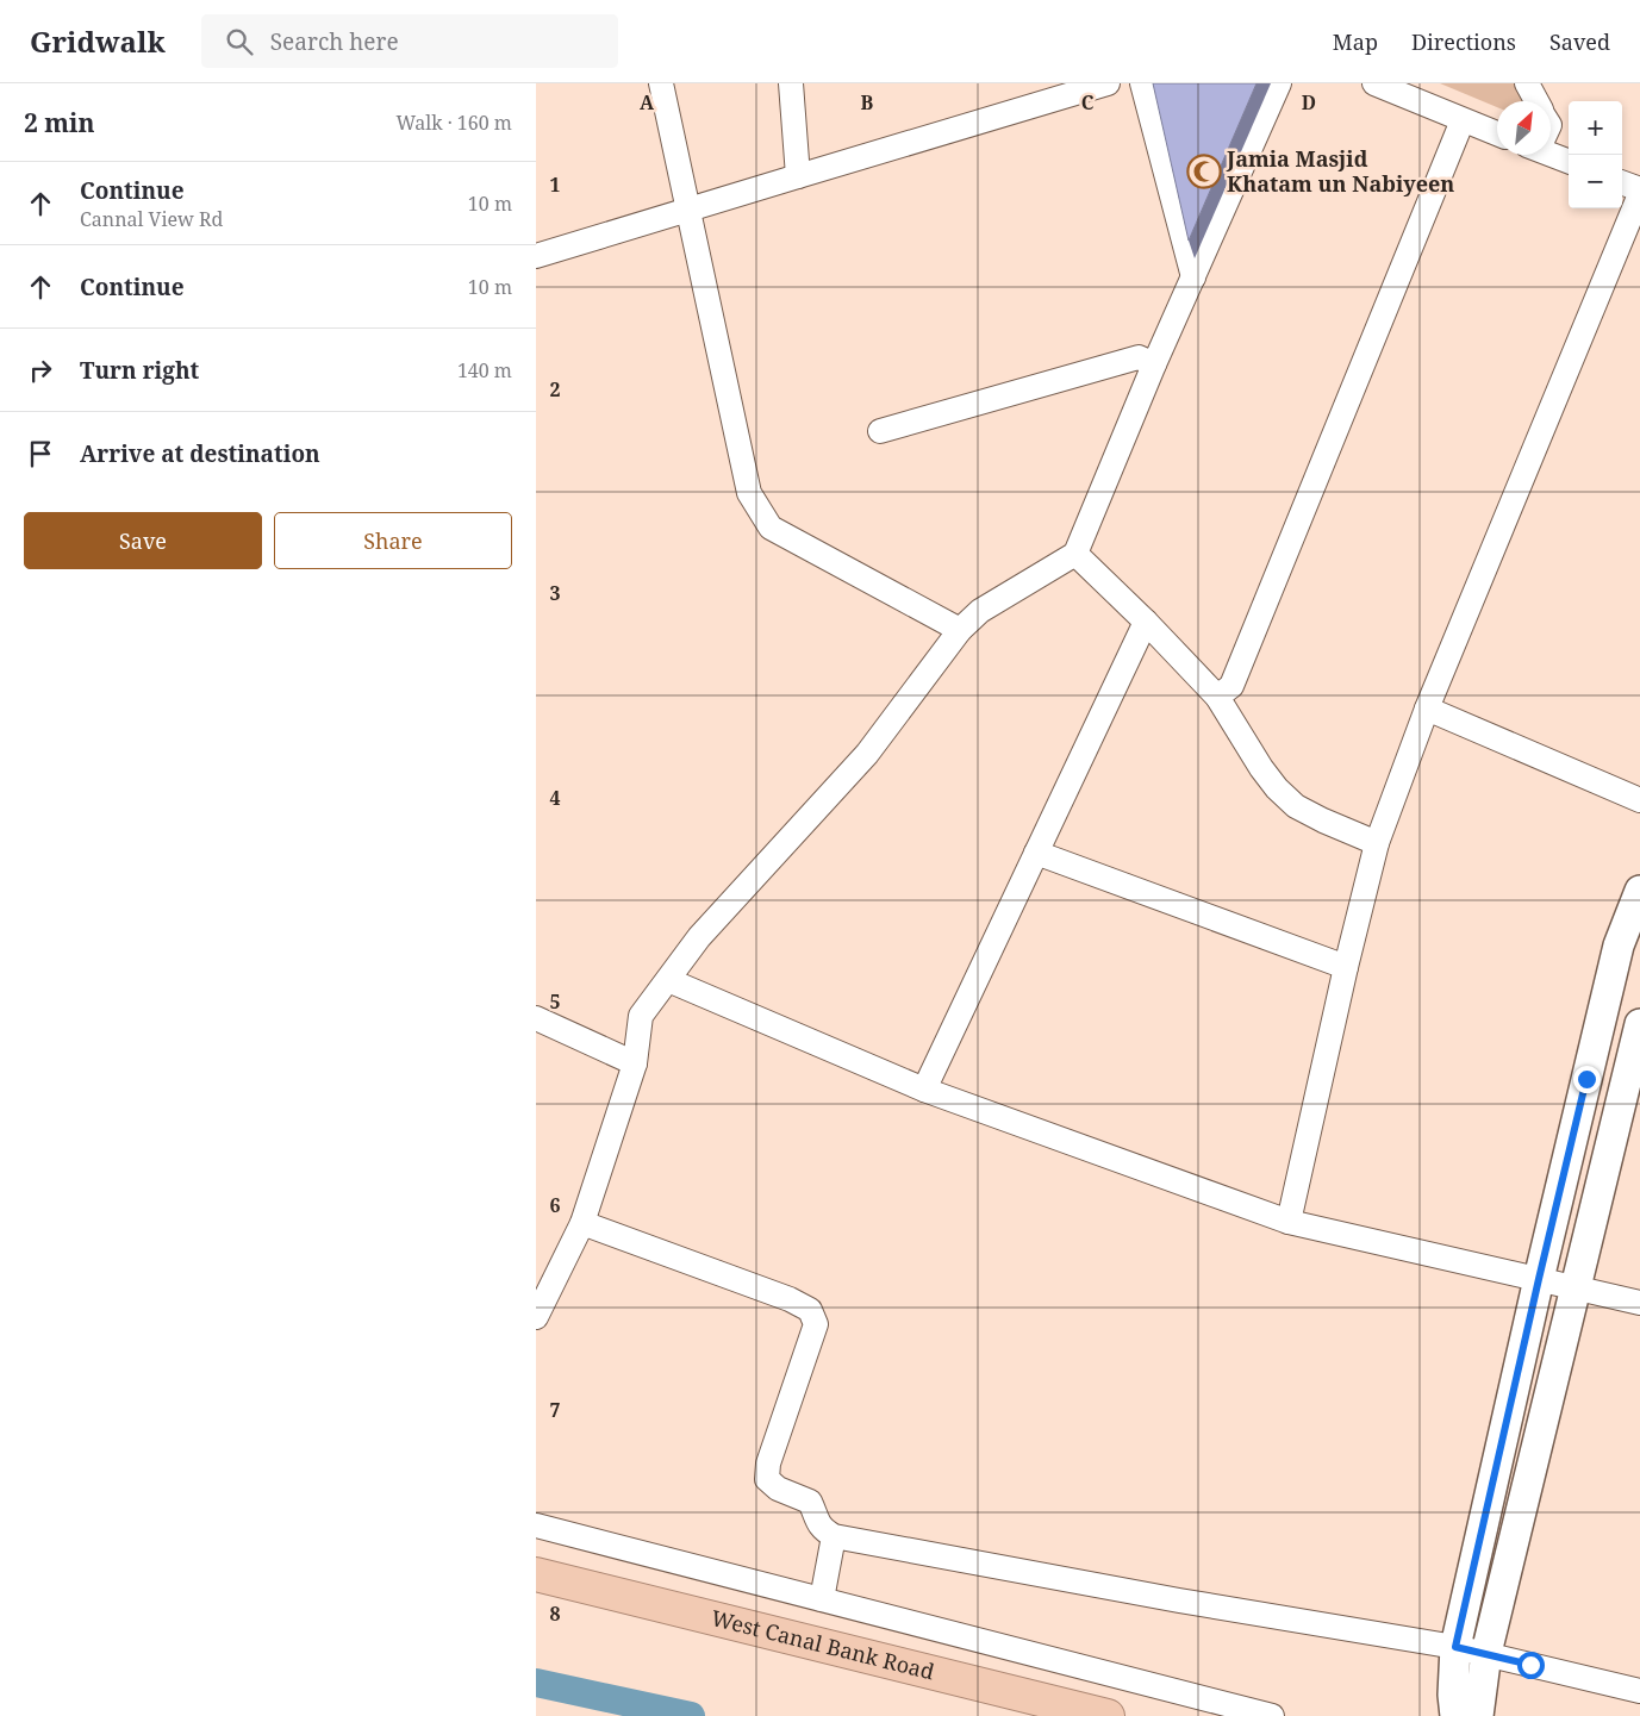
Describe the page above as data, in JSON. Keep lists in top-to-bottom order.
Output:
{
  "streets": {
    "highway": ["West Canal Bank Road"]
  },
  "places": {
    "mosque": ["Jamia Masjid Khatam un Nabiyeen"]
  },
  "north": "top right",
  "page": {
    "header": "Gridwalk",
    "search": "Search here",
    "nav": ["Map", "Directions", "Saved"],
    "heading": ["2 min", "Walk · 160 m"],
    "map_buttons": ["+", "−"],
    "list": [
      ["Continue", "Cannal View Rd", "10 m"],
      ["Continue", "10 m"],
      ["Turn right", "140 m"],
      "Arrive at destination"
    ],
    "buttons": ["Save", "Share"]
  },
  "grid": {
    "columns": [
      "A",
      "B",
      "C",
      "D"
    ],
    "rows": [
      "1",
      "2",
      "3",
      "4",
      "5",
      "6",
      "7",
      "8"
    ]
  }
}
